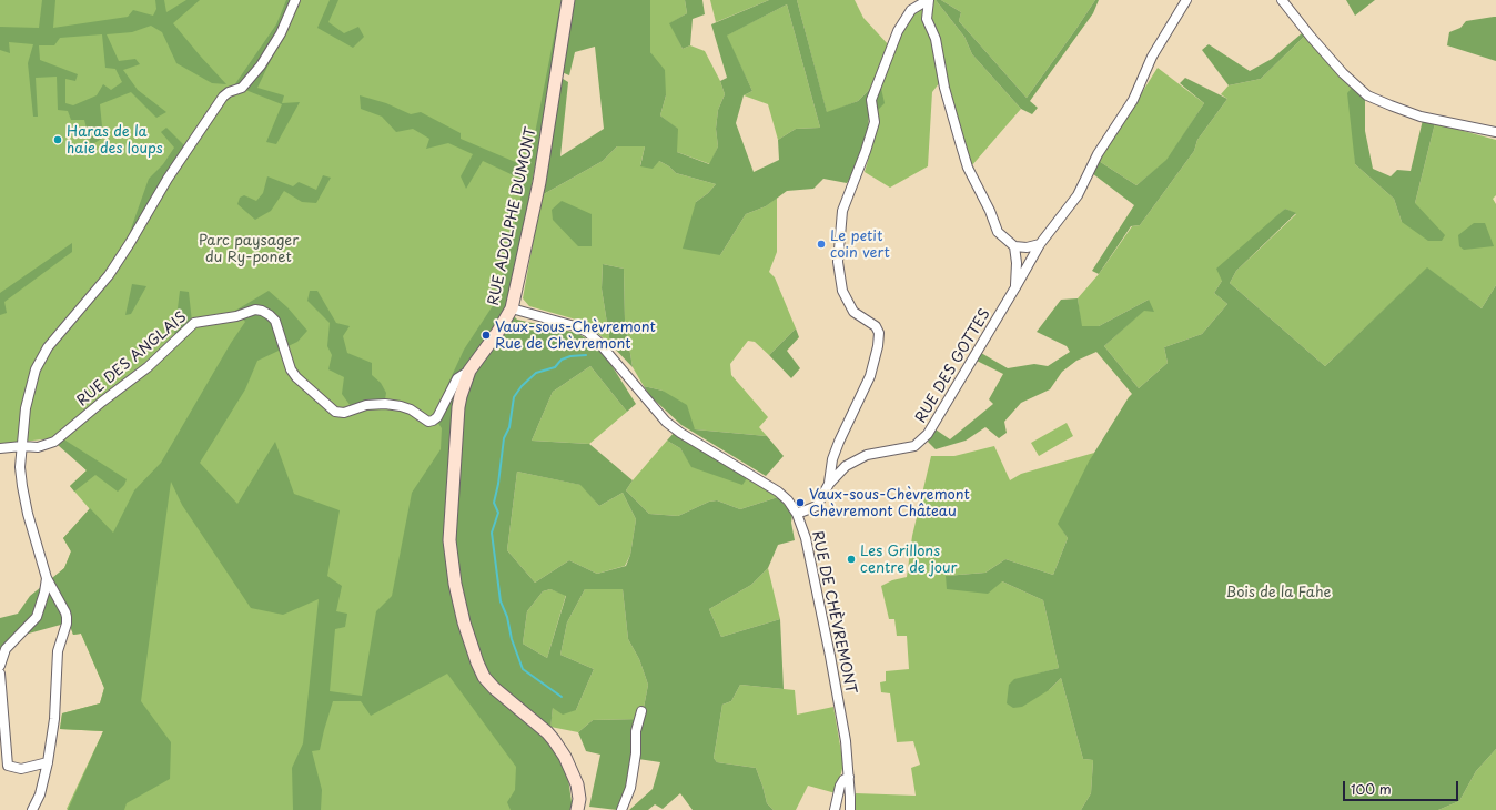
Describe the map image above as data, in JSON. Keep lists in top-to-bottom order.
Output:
{
  "streets": {
    "main road": ["RUE ADOLPHE DUMONT"],
    "street": ["RUE DES ANGLAIS", "RUE DES GOTTES", "RUE DE CHÈVREMONT"]
  },
  "crossings": [
    ["RUE ADOLPHE DUMONT", "RUE DES ANGLAIS"],
    ["RUE ADOLPHE DUMONT", "RUE DE CHÈVREMONT"],
    ["RUE DES GOTTES", "RUE DE CHÈVREMONT"]
  ],
  "parks": ["Parc paysager du Ry-ponet", "Bois de la Fahe"],
  "places": [
    "Haras de la haie des loups",
    "Le petit coin vert",
    "Vaux-sous-Chèvremont Rue de Chèvremont",
    "Vaux-sous-Chèvremont Chèvremont Château",
    "Les Grillons centre de jour"
  ],
  "scale_bar": "100 m"
}
